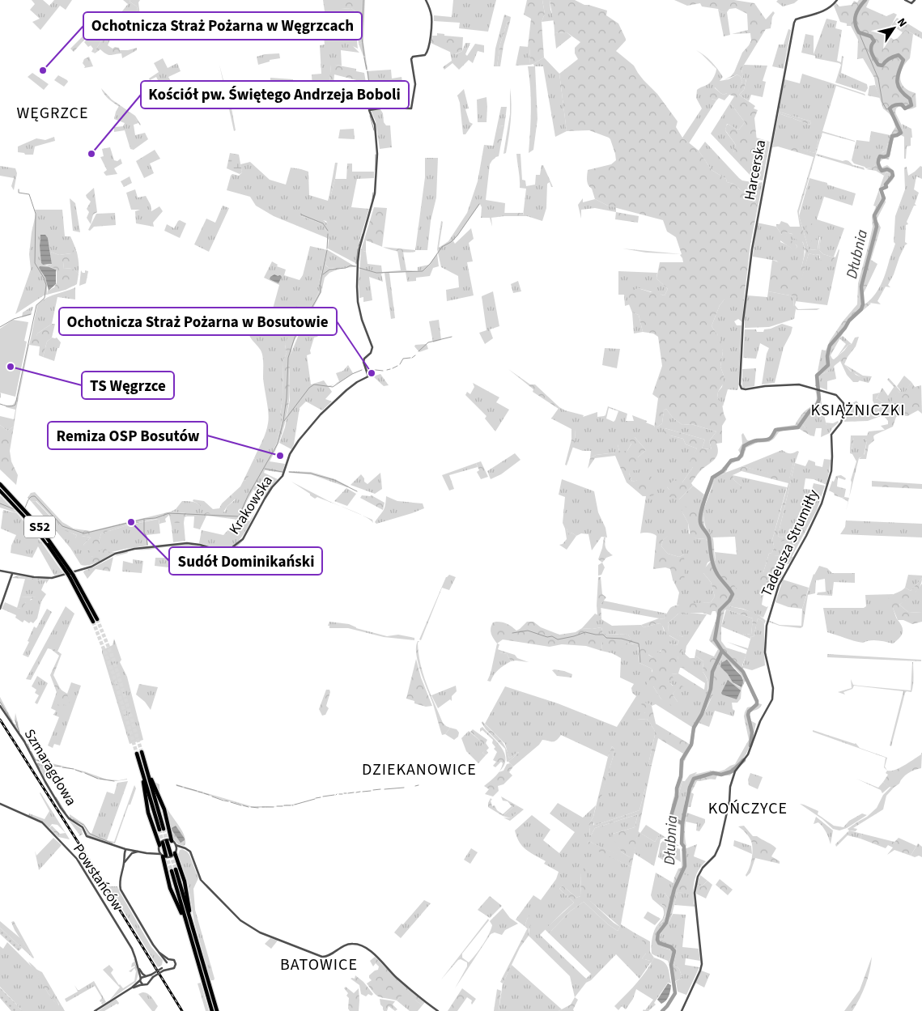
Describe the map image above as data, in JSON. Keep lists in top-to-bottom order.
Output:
{
  "streets": {
    "highway": ["S52"],
    "street": [
      "Harcerska",
      "Krakowska",
      "Tadeusza Strumiłły",
      "Szmaragdowa",
      "Powstańców"
    ]
  },
  "crossings": [
    ["Harcerska", "Tadeusza Strumiłły"]
  ],
  "districts": [
    "WĘGRZCE",
    "KSIĄŻNICZKI",
    "DZIEKANOWICE",
    "KOŃCZYCE",
    "BATOWICE"
  ],
  "water": ["Dłubnia"],
  "places": [
    "Ochotnicza Straż Pożarna w Węgrzcach",
    "Kościół pw. Świętego Andrzeja Boboli",
    "TS Węgrzce",
    "Ochotnicza Straż Pożarna w Bosutowie",
    "Remiza OSP Bosutów",
    "Sudół Dominikański"
  ],
  "north": "top right"
}
